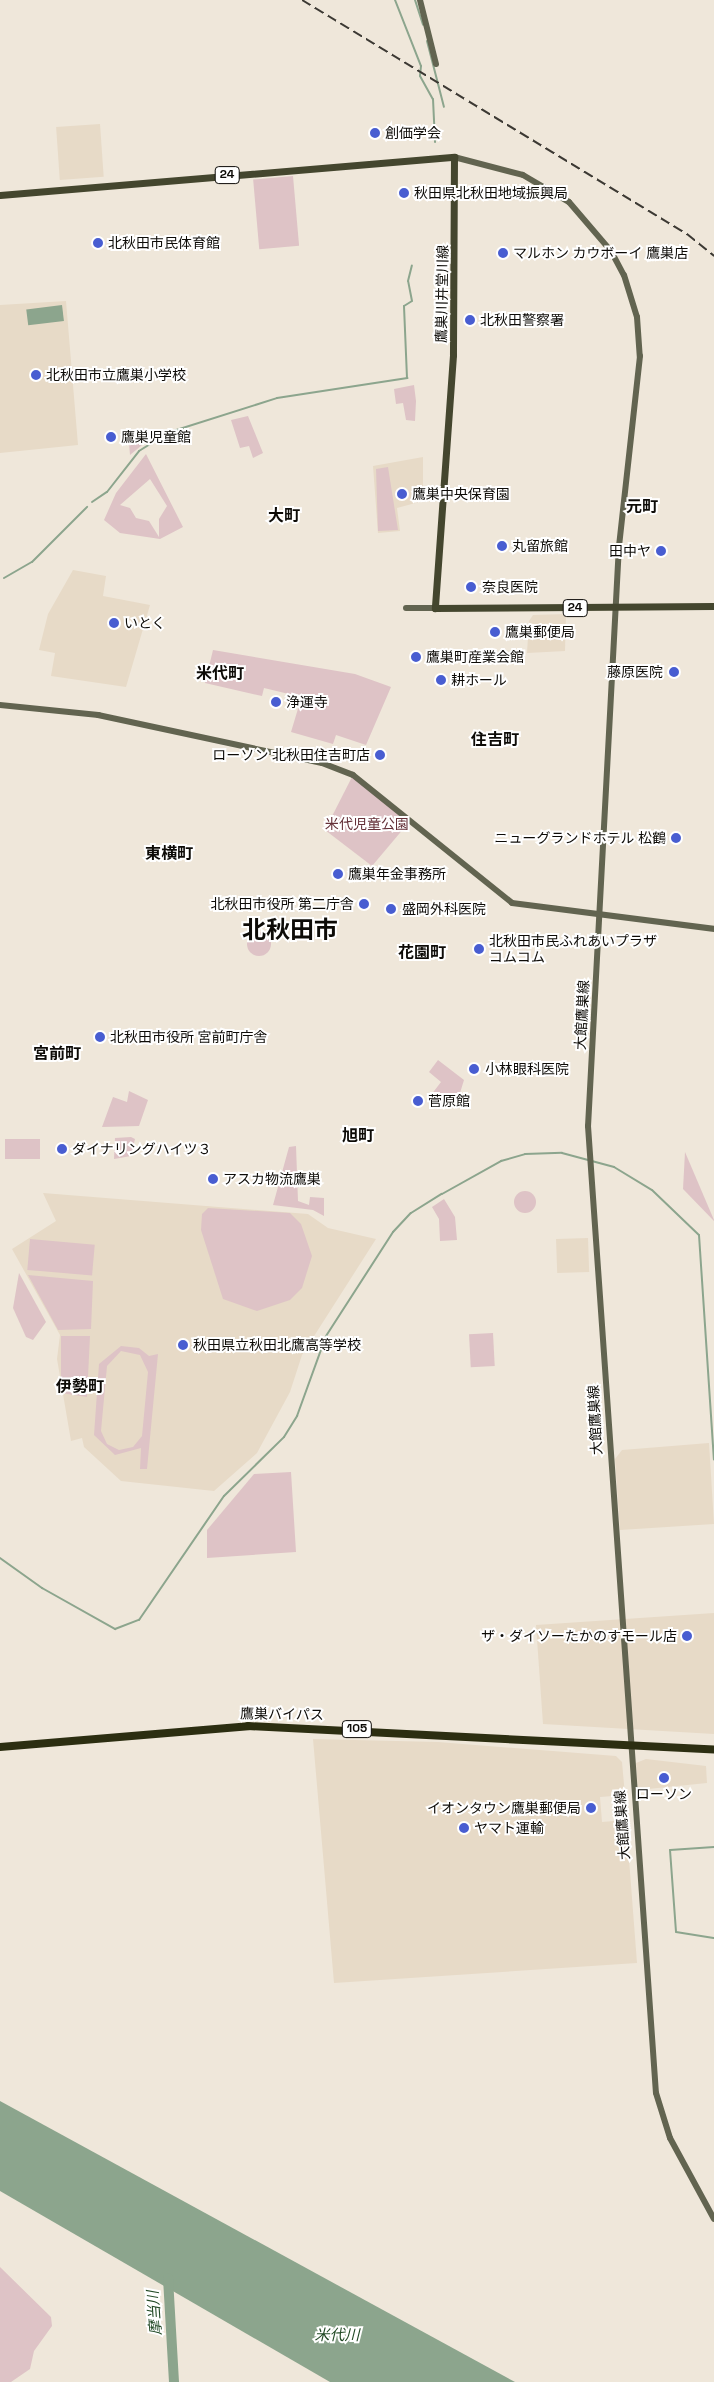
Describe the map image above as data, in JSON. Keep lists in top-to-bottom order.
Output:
{
  "streets": {
    "highway": ["鷹巣バイパス", "105"],
    "main road": ["24", "鷹巣川井堂川線", "大館鷹巣線"]
  },
  "crossings": [
    ["24", "鷹巣川井堂川線"],
    ["24", "大館鷹巣線"],
    ["鷹巣川井堂川線", "大館鷹巣線"],
    ["大館鷹巣線", "鷹巣バイパス"]
  ],
  "districts": [
    "元町",
    "大町",
    "米代町",
    "住吉町",
    "東横町",
    "北秋田市",
    "花園町",
    "宮前町",
    "旭町",
    "伊勢町"
  ],
  "water": ["摩当川", "米代川"],
  "parks": ["米代児童公園"],
  "places": [
    "創価学会",
    "秋田県北秋田地域振興局",
    "北秋田市民体育館",
    "マルホン カウボーイ 鷹巣店",
    "北秋田警察署",
    "北秋田市立鷹巣小学校",
    "鷹巣児童館",
    "鷹巣中央保育園",
    "丸留旅館",
    "田中ヤ",
    "奈良医院",
    "いとく",
    "鷹巣郵便局",
    "鷹巣町産業会館",
    "藤原医院",
    "耕ホール",
    "浄運寺",
    "ローソン 北秋田住吉町店",
    "ニューグランドホテル 松鶴",
    "鷹巣年金事務所",
    "北秋田市役所 第二庁舎",
    "盛岡外科医院",
    "北秋田市民ふれあいプラザ コムコム",
    "北秋田市役所 宮前町庁舎",
    "小林眼科医院",
    "菅原館",
    "ダイナリングハイツ３",
    "アスカ物流鷹巣",
    "秋田県立秋田北鷹高等学校",
    "ザ・ダイソーたかのすモール店",
    "ローソン",
    "イオンタウン鷹巣郵便局",
    "ヤマト運輸"
  ]
}
